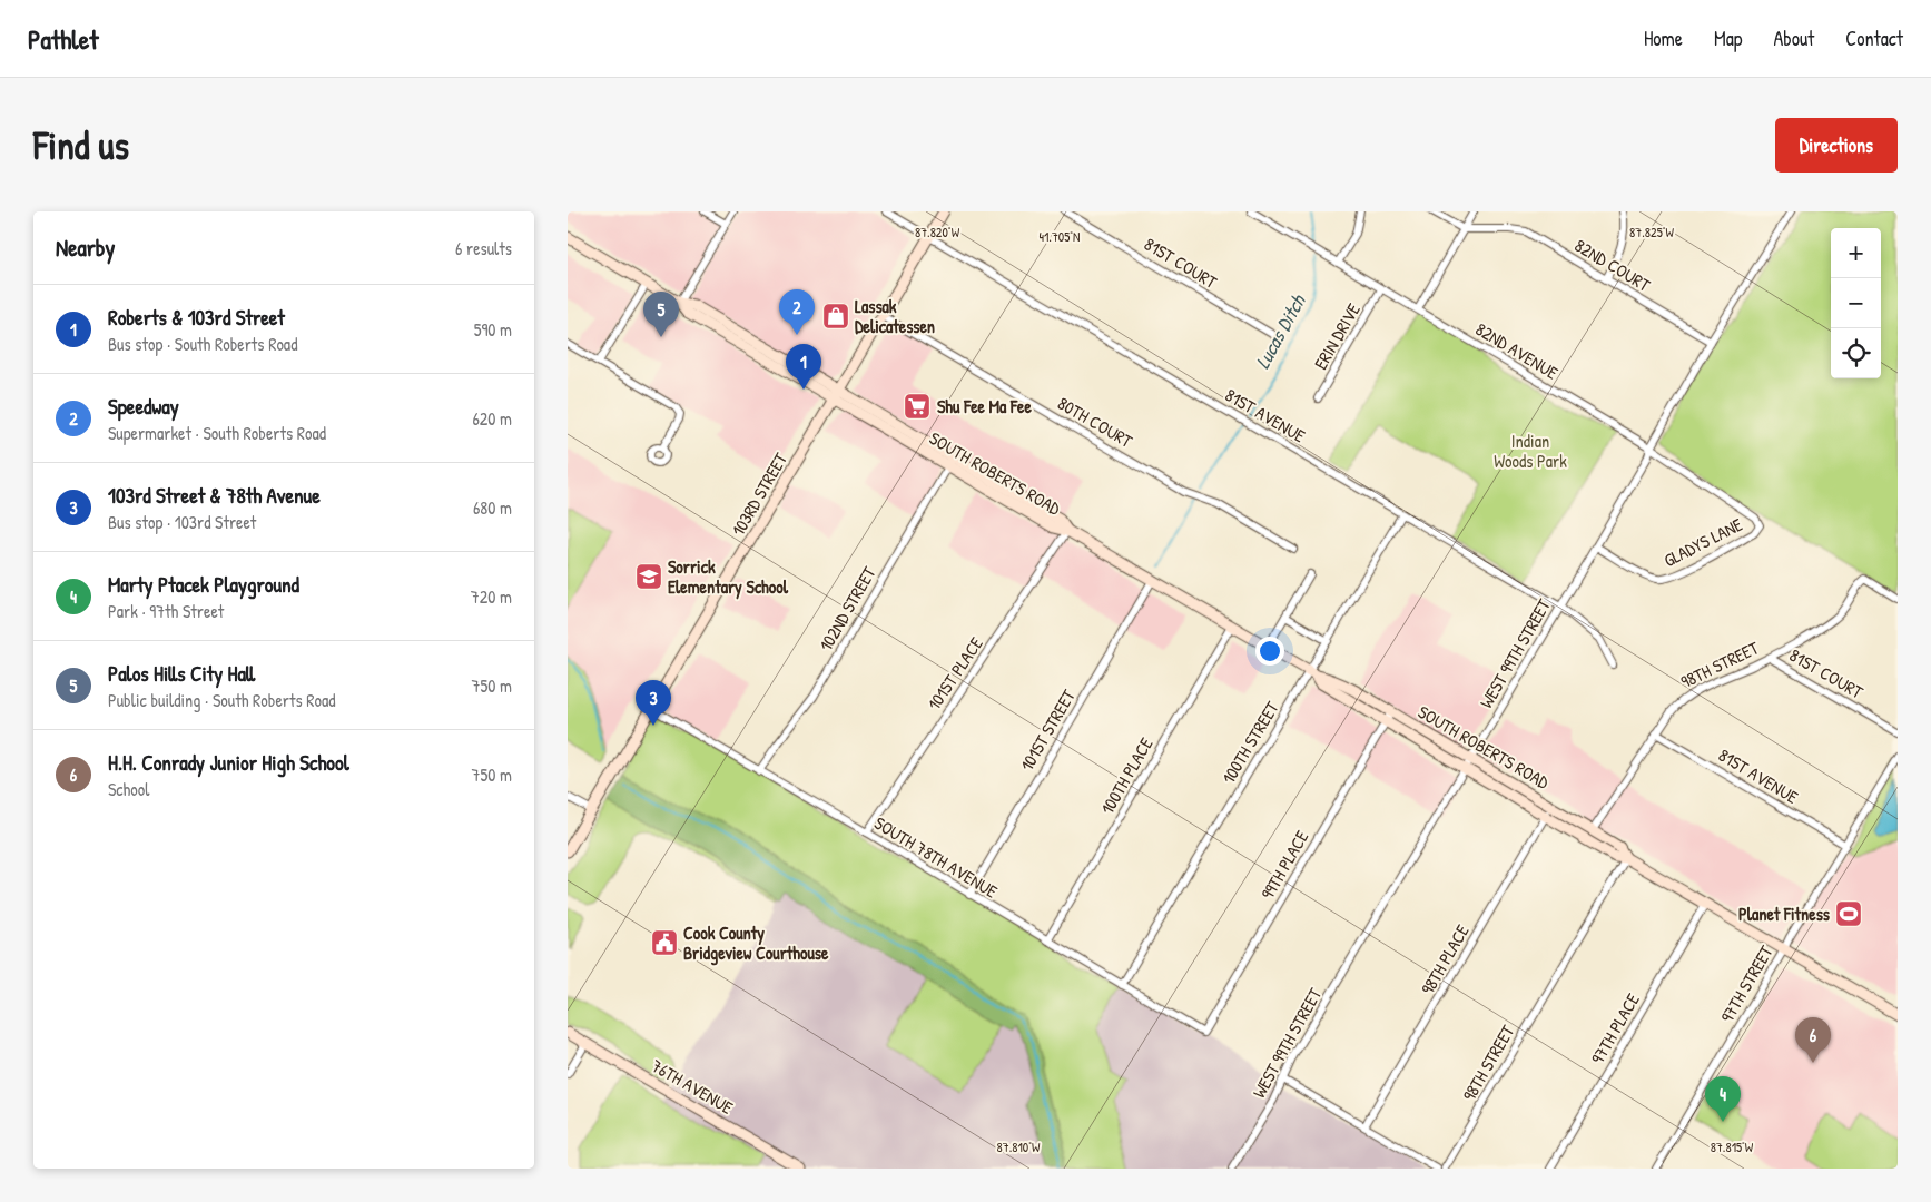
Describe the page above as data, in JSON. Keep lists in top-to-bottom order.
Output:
{
  "streets": {
    "street": [
      "81ST COURT",
      "82ND COURT",
      "ERIN DRIVE",
      "82ND AVENUE",
      "81ST AVENUE",
      "80TH COURT",
      "SOUTH ROBERTS ROAD",
      "103RD STREET",
      "GLADYS LANE",
      "102ND STREET",
      "WEST 99TH STREET",
      "98TH STREET",
      "101ST PLACE",
      "101ST STREET",
      "100TH STREET",
      "100TH PLACE",
      "SOUTH 78TH AVENUE",
      "99TH PLACE",
      "98TH PLACE",
      "97TH STREET",
      "97TH PLACE",
      "76TH AVENUE"
    ]
  },
  "crossings": [
    ["81ST COURT", "98TH STREET"],
    ["82ND COURT", "WEST 99TH STREET"],
    ["ERIN DRIVE", "82ND AVENUE"],
    ["82ND AVENUE", "GLADYS LANE"],
    ["82ND AVENUE", "WEST 99TH STREET"],
    ["81ST AVENUE", "103RD STREET"],
    ["81ST AVENUE", "WEST 99TH STREET"],
    ["81ST AVENUE", "98TH STREET"],
    ["81ST AVENUE", "100TH STREET"],
    ["81ST AVENUE", "97TH STREET"],
    ["80TH COURT", "103RD STREET"],
    ["SOUTH ROBERTS ROAD", "103RD STREET"],
    ["SOUTH ROBERTS ROAD", "102ND STREET"],
    ["SOUTH ROBERTS ROAD", "WEST 99TH STREET"],
    ["SOUTH ROBERTS ROAD", "98TH STREET"],
    ["SOUTH ROBERTS ROAD", "101ST PLACE"],
    ["SOUTH ROBERTS ROAD", "101ST STREET"],
    ["SOUTH ROBERTS ROAD", "100TH STREET"],
    ["SOUTH ROBERTS ROAD", "100TH PLACE"],
    ["SOUTH ROBERTS ROAD", "99TH PLACE"],
    ["SOUTH ROBERTS ROAD", "98TH PLACE"],
    ["SOUTH ROBERTS ROAD", "97TH STREET"],
    ["SOUTH ROBERTS ROAD", "97TH PLACE"],
    ["103RD STREET", "SOUTH 78TH AVENUE"],
    ["GLADYS LANE", "WEST 99TH STREET"],
    ["102ND STREET", "SOUTH 78TH AVENUE"],
    ["101ST PLACE", "SOUTH 78TH AVENUE"],
    ["101ST STREET", "SOUTH 78TH AVENUE"],
    ["100TH STREET", "SOUTH 78TH AVENUE"],
    ["100TH PLACE", "SOUTH 78TH AVENUE"],
    ["SOUTH 78TH AVENUE", "99TH PLACE"]
  ],
  "water": ["Lucas Ditch"],
  "parks": ["Indian Woods Park"],
  "places": {
    "shop": ["Lassak Delicatessen"],
    "supermarket": ["Shu Fee Ma Fee"],
    "school or university": ["Sorrick Elementary School"],
    "sports": ["Planet Fitness"],
    "public building": ["Cook County Bridgeview Courthouse"]
  },
  "page": {
    "header": "Pathlet",
    "nav": [
      "Home",
      "Map",
      "About",
      "Contact"
    ],
    "buttons": "Directions",
    "title": "Find us",
    "heading": ["Nearby", "6 results"],
    "map_buttons": ["+", "−"],
    "list": [
      {
        "mark": "1",
        "name": "Roberts & 103rd Street",
        "note": "Bus stop · South Roberts Road",
        "value": "590 m"
      },
      {
        "mark": "2",
        "name": "Speedway",
        "note": "Supermarket · South Roberts Road",
        "value": "620 m"
      },
      {
        "mark": "3",
        "name": "103rd Street & 78th Avenue",
        "note": "Bus stop · 103rd Street",
        "value": "680 m"
      },
      {
        "mark": "4",
        "name": "Marty Ptacek Playground",
        "note": "Park · 97th Street",
        "value": "720 m"
      },
      {
        "mark": "5",
        "name": "Palos Hills City Hall",
        "note": "Public building · South Roberts Road",
        "value": "750 m"
      },
      {
        "mark": "6",
        "name": "H.H. Conrady Junior High School",
        "note": "School",
        "value": "750 m"
      }
    ],
    "pins": [
      "2",
      "5",
      "1",
      "3",
      "6",
      "4"
    ]
  },
  "coordinates": [
    "87.820°W",
    "87.825°W",
    "41.705°N",
    "87.810°W",
    "87.815°W"
  ]
}
